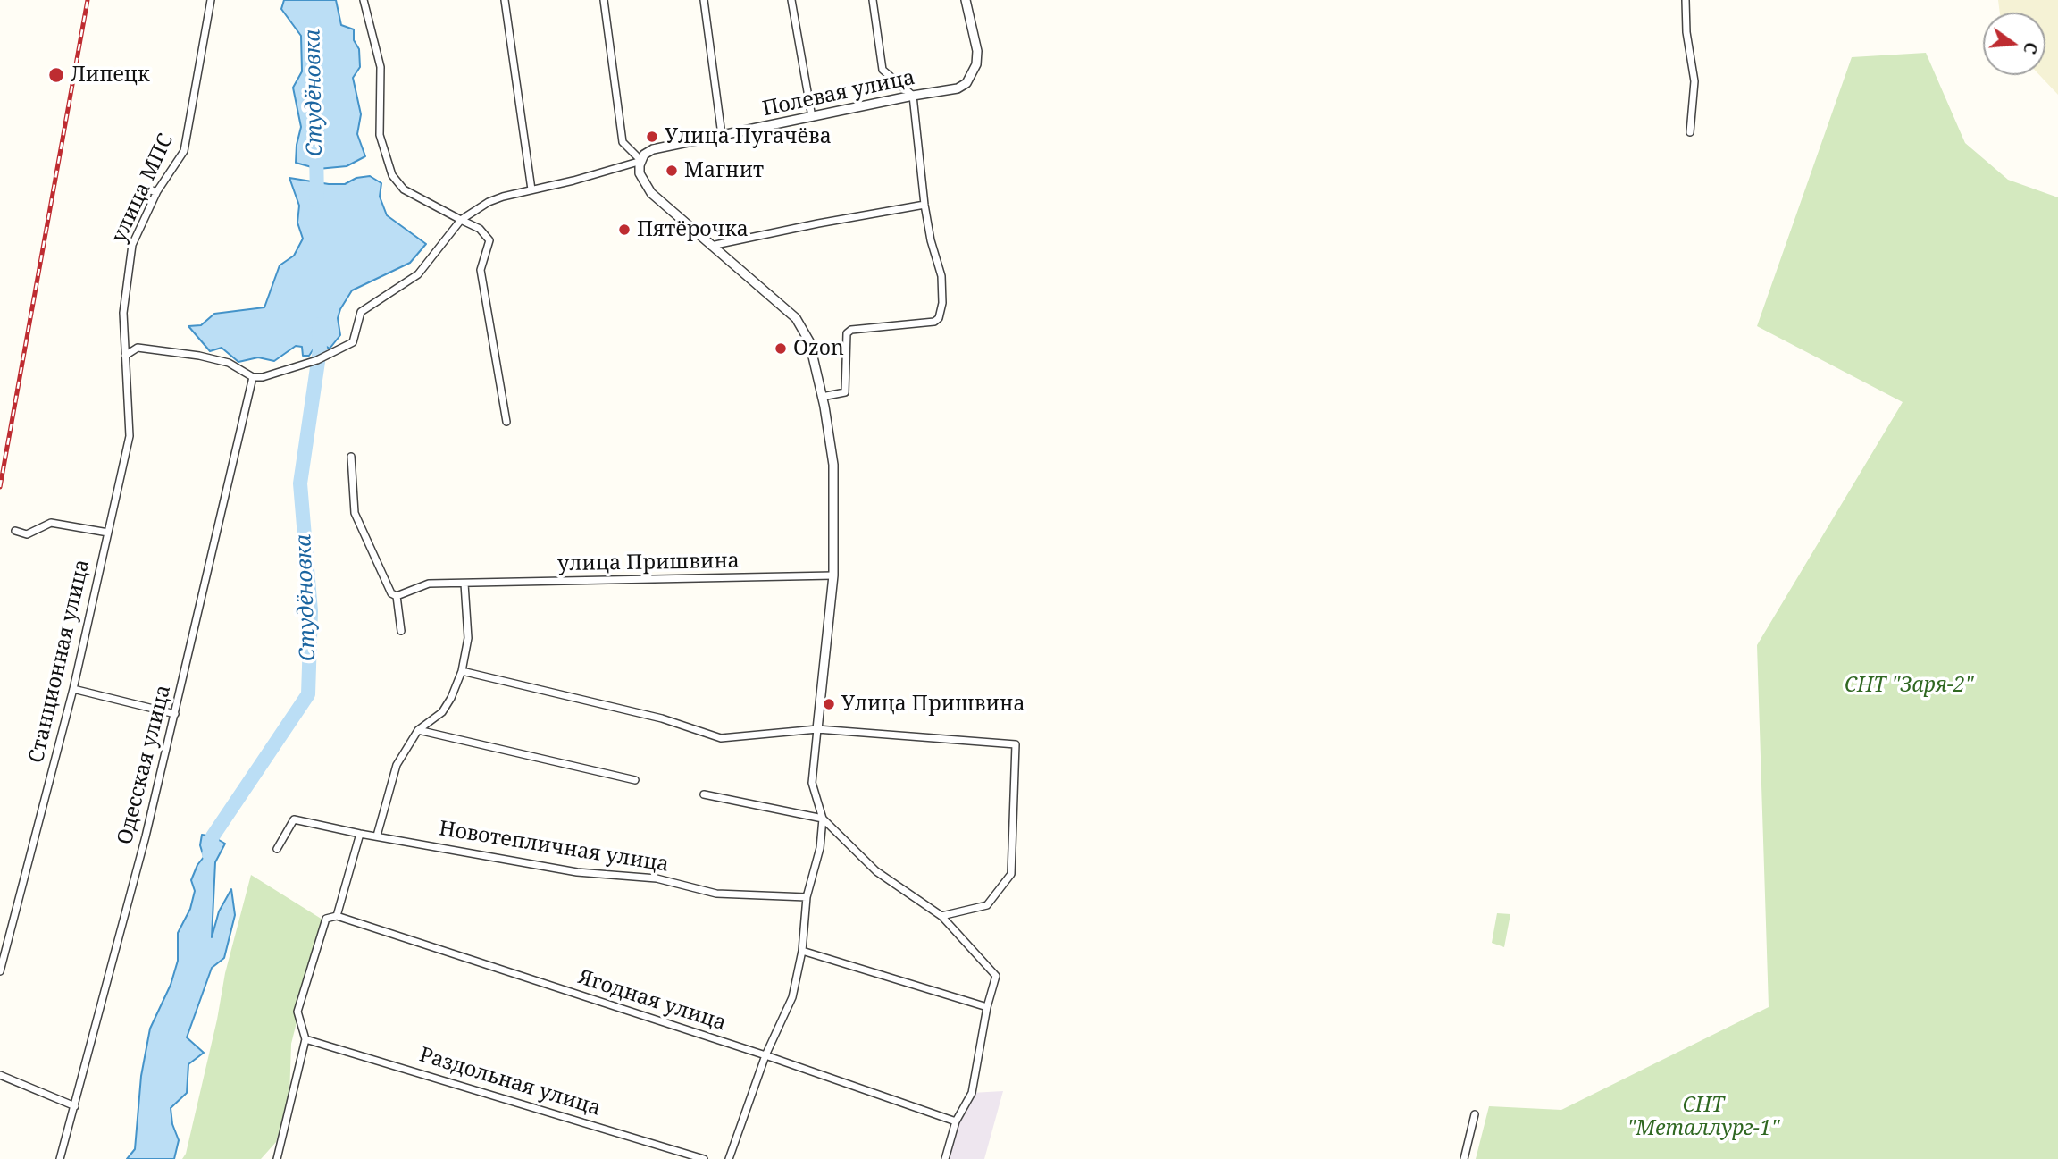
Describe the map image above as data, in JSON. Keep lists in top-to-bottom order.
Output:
{
  "streets": {
    "street": [
      "Полевая улица",
      "улица МПС",
      "улица Пришвина",
      "Станционная улица",
      "Одесская улица",
      "Новотепличная улица",
      "Ягодная улица",
      "Раздольная улица"
    ]
  },
  "crossings": [
    ["Полевая улица", "Одесская улица"],
    ["улица МПС", "Станционная улица"]
  ],
  "water": ["Студёновка"],
  "parks": ["СНТ \"Заря-2\"", "СНТ \"Металлург-1\""],
  "places": [
    "Липецк",
    "Улица Пугачёва",
    "Магнит",
    "Пятёрочка",
    "Ozon",
    "Улица Пришвина"
  ],
  "north": "right"
}
